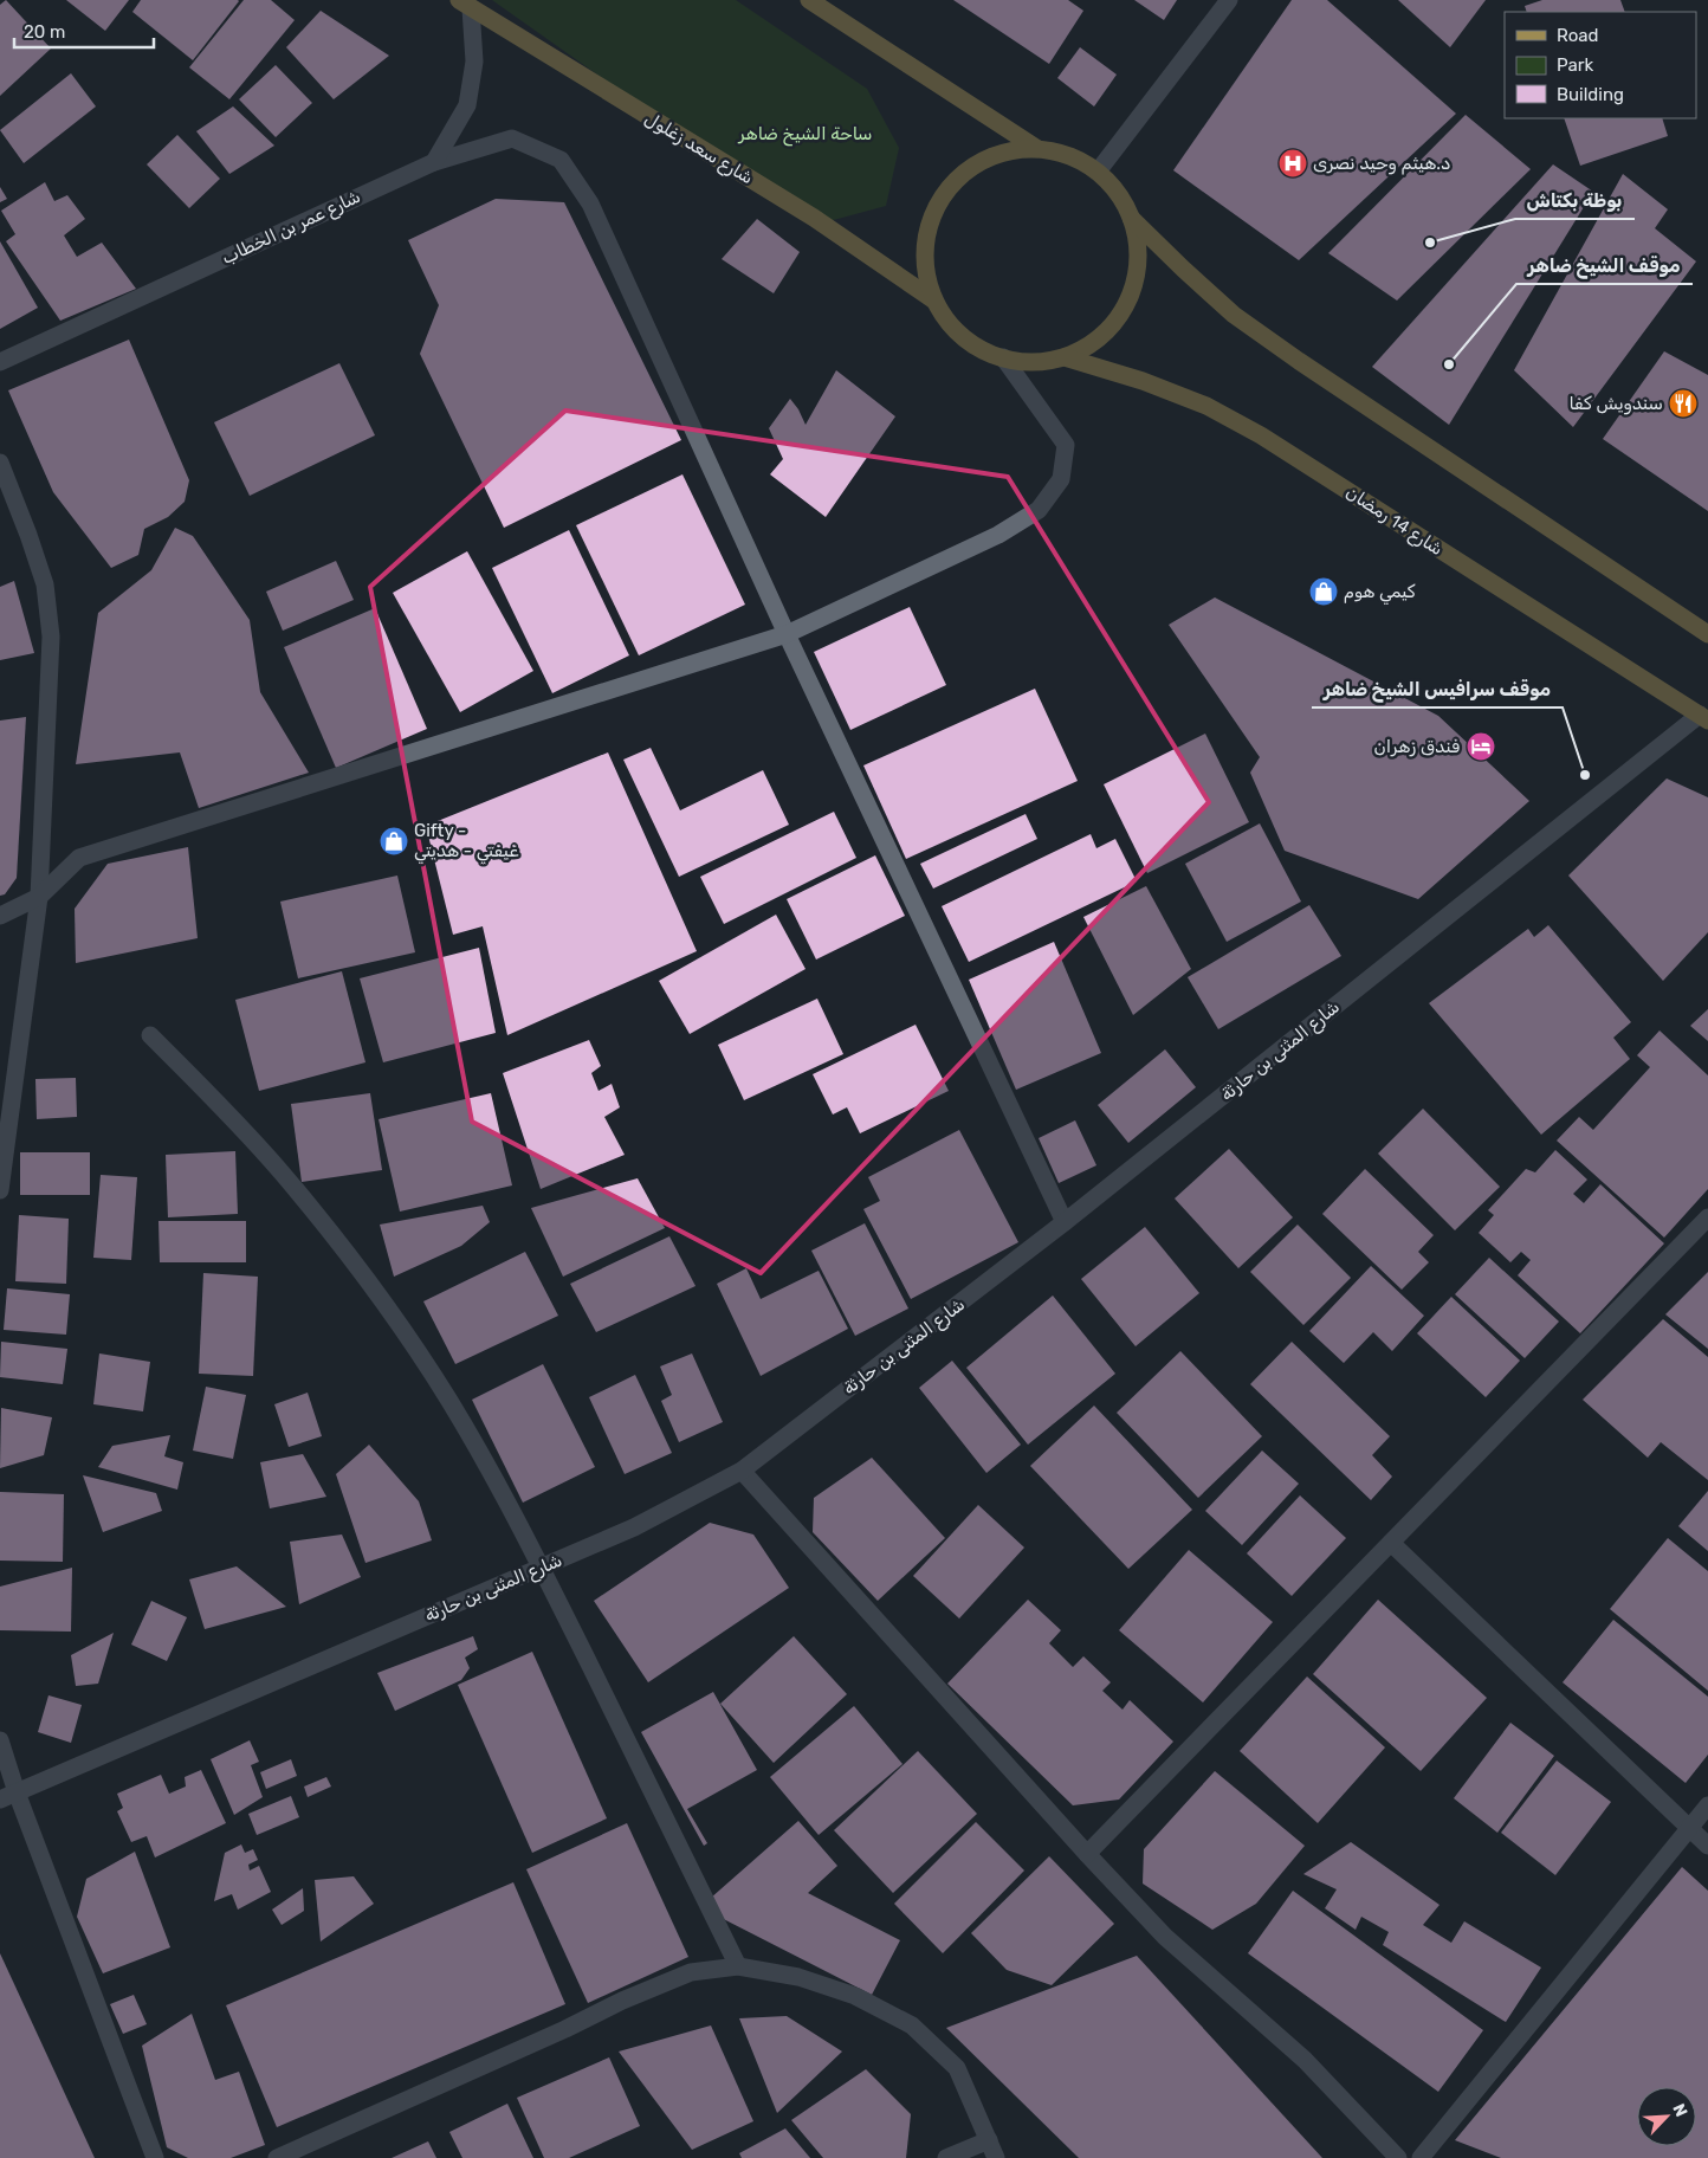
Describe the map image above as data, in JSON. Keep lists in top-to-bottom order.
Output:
{
  "streets": {
    "main road": ["شارع سعد زغلول", "شارع 14 رمضان"],
    "street": ["شارع عمر بن الخطاب", "شارع المثنى بن حارثة"]
  },
  "crossings": [
    ["شارع عمر بن الخطاب", "شارع المثنى بن حارثة"],
    ["شارع 14 رمضان", "شارع المثنى بن حارثة"]
  ],
  "parks": ["ساحة الشيخ ضاهر"],
  "places": {
    "hospital": ["د.هيثم وحيد نصرى"],
    "other": ["بوظة بكتاش", "موقف الشيخ ضاهر", "موقف سرافيس الشيخ ضاهر"],
    "restaurant": ["سندويش كفا"],
    "shop": ["كيمي هوم", "Gifty - غيفتي - هديتي"],
    "hotel": ["فندق زهران"]
  },
  "legend": ["Road", "Park", "Building"],
  "scale_bar": "20 m",
  "north": "top right"
}
